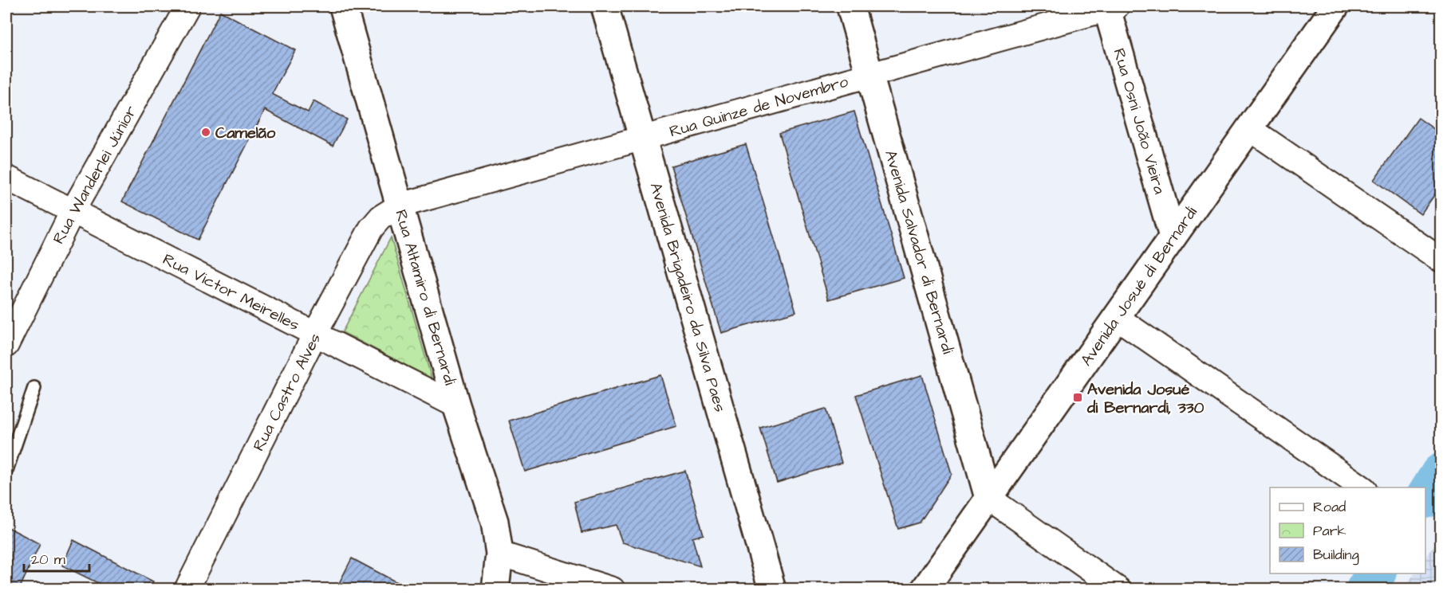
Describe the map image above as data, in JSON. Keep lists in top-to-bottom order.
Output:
{
  "streets": {
    "street": [
      "Rua Quinze de Novembro",
      "Rua Osni João Vieira",
      "Rua Wanderlei Júnior",
      "Avenida Salvador di Bernardi",
      "Avenida Josué di Bernardi",
      "Rua Victor Meirelles",
      "Rua Altamiro di Bernardi",
      "Avenida Brigadeiro da Silva Paes",
      "Rua Castro Alves"
    ]
  },
  "crossings": [
    ["Rua Quinze de Novembro", "Rua Osni João Vieira"],
    ["Rua Quinze de Novembro", "Avenida Salvador di Bernardi"],
    ["Rua Quinze de Novembro", "Rua Altamiro di Bernardi"],
    ["Rua Quinze de Novembro", "Avenida Brigadeiro da Silva Paes"],
    ["Rua Quinze de Novembro", "Rua Castro Alves"],
    ["Rua Osni João Vieira", "Avenida Josué di Bernardi"],
    ["Rua Wanderlei Júnior", "Rua Victor Meirelles"],
    ["Avenida Salvador di Bernardi", "Avenida Josué di Bernardi"],
    ["Rua Victor Meirelles", "Rua Altamiro di Bernardi"],
    ["Rua Victor Meirelles", "Rua Castro Alves"],
    ["Rua Altamiro di Bernardi", "Rua Castro Alves"]
  ],
  "places": {
    "other": ["Camelão"],
    "transit": ["Avenida Josué di Bernardi, 330"]
  },
  "legend": ["Road", "Park", "Building"],
  "scale_bar": "20 m"
}
